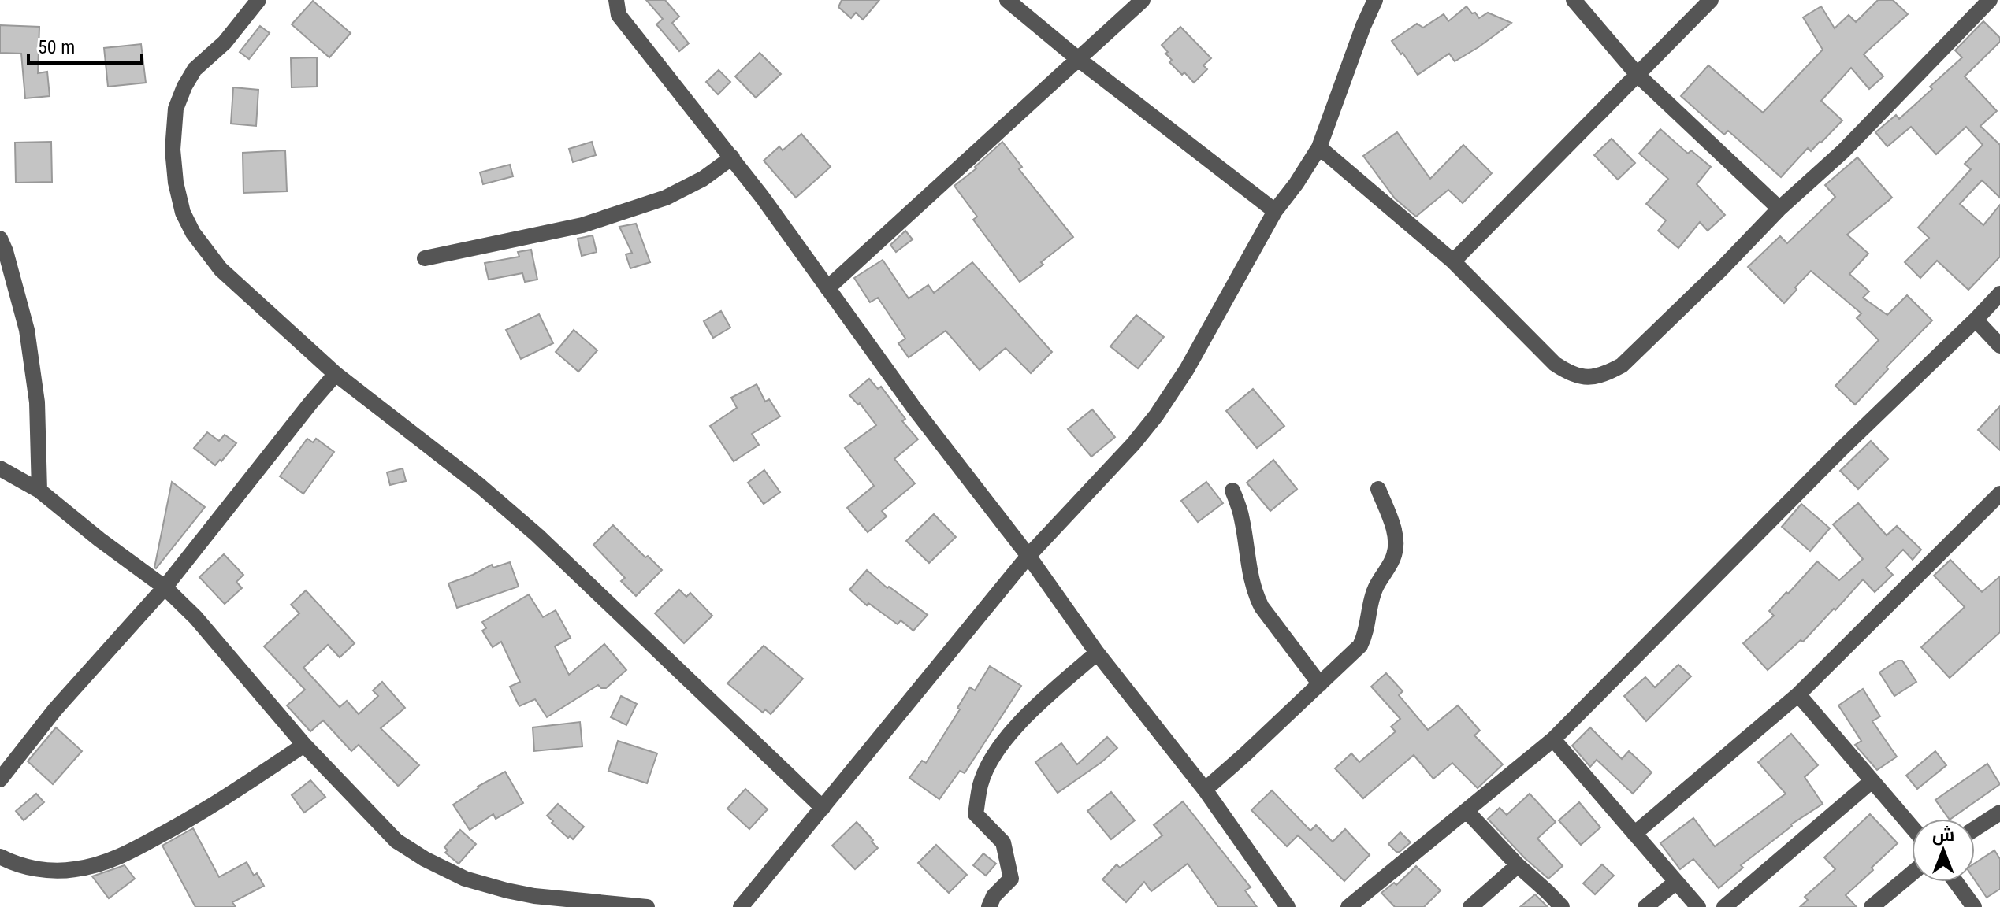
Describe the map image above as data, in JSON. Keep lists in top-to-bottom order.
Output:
{
  "scale_bar": "50 m",
  "north": "top"
}
